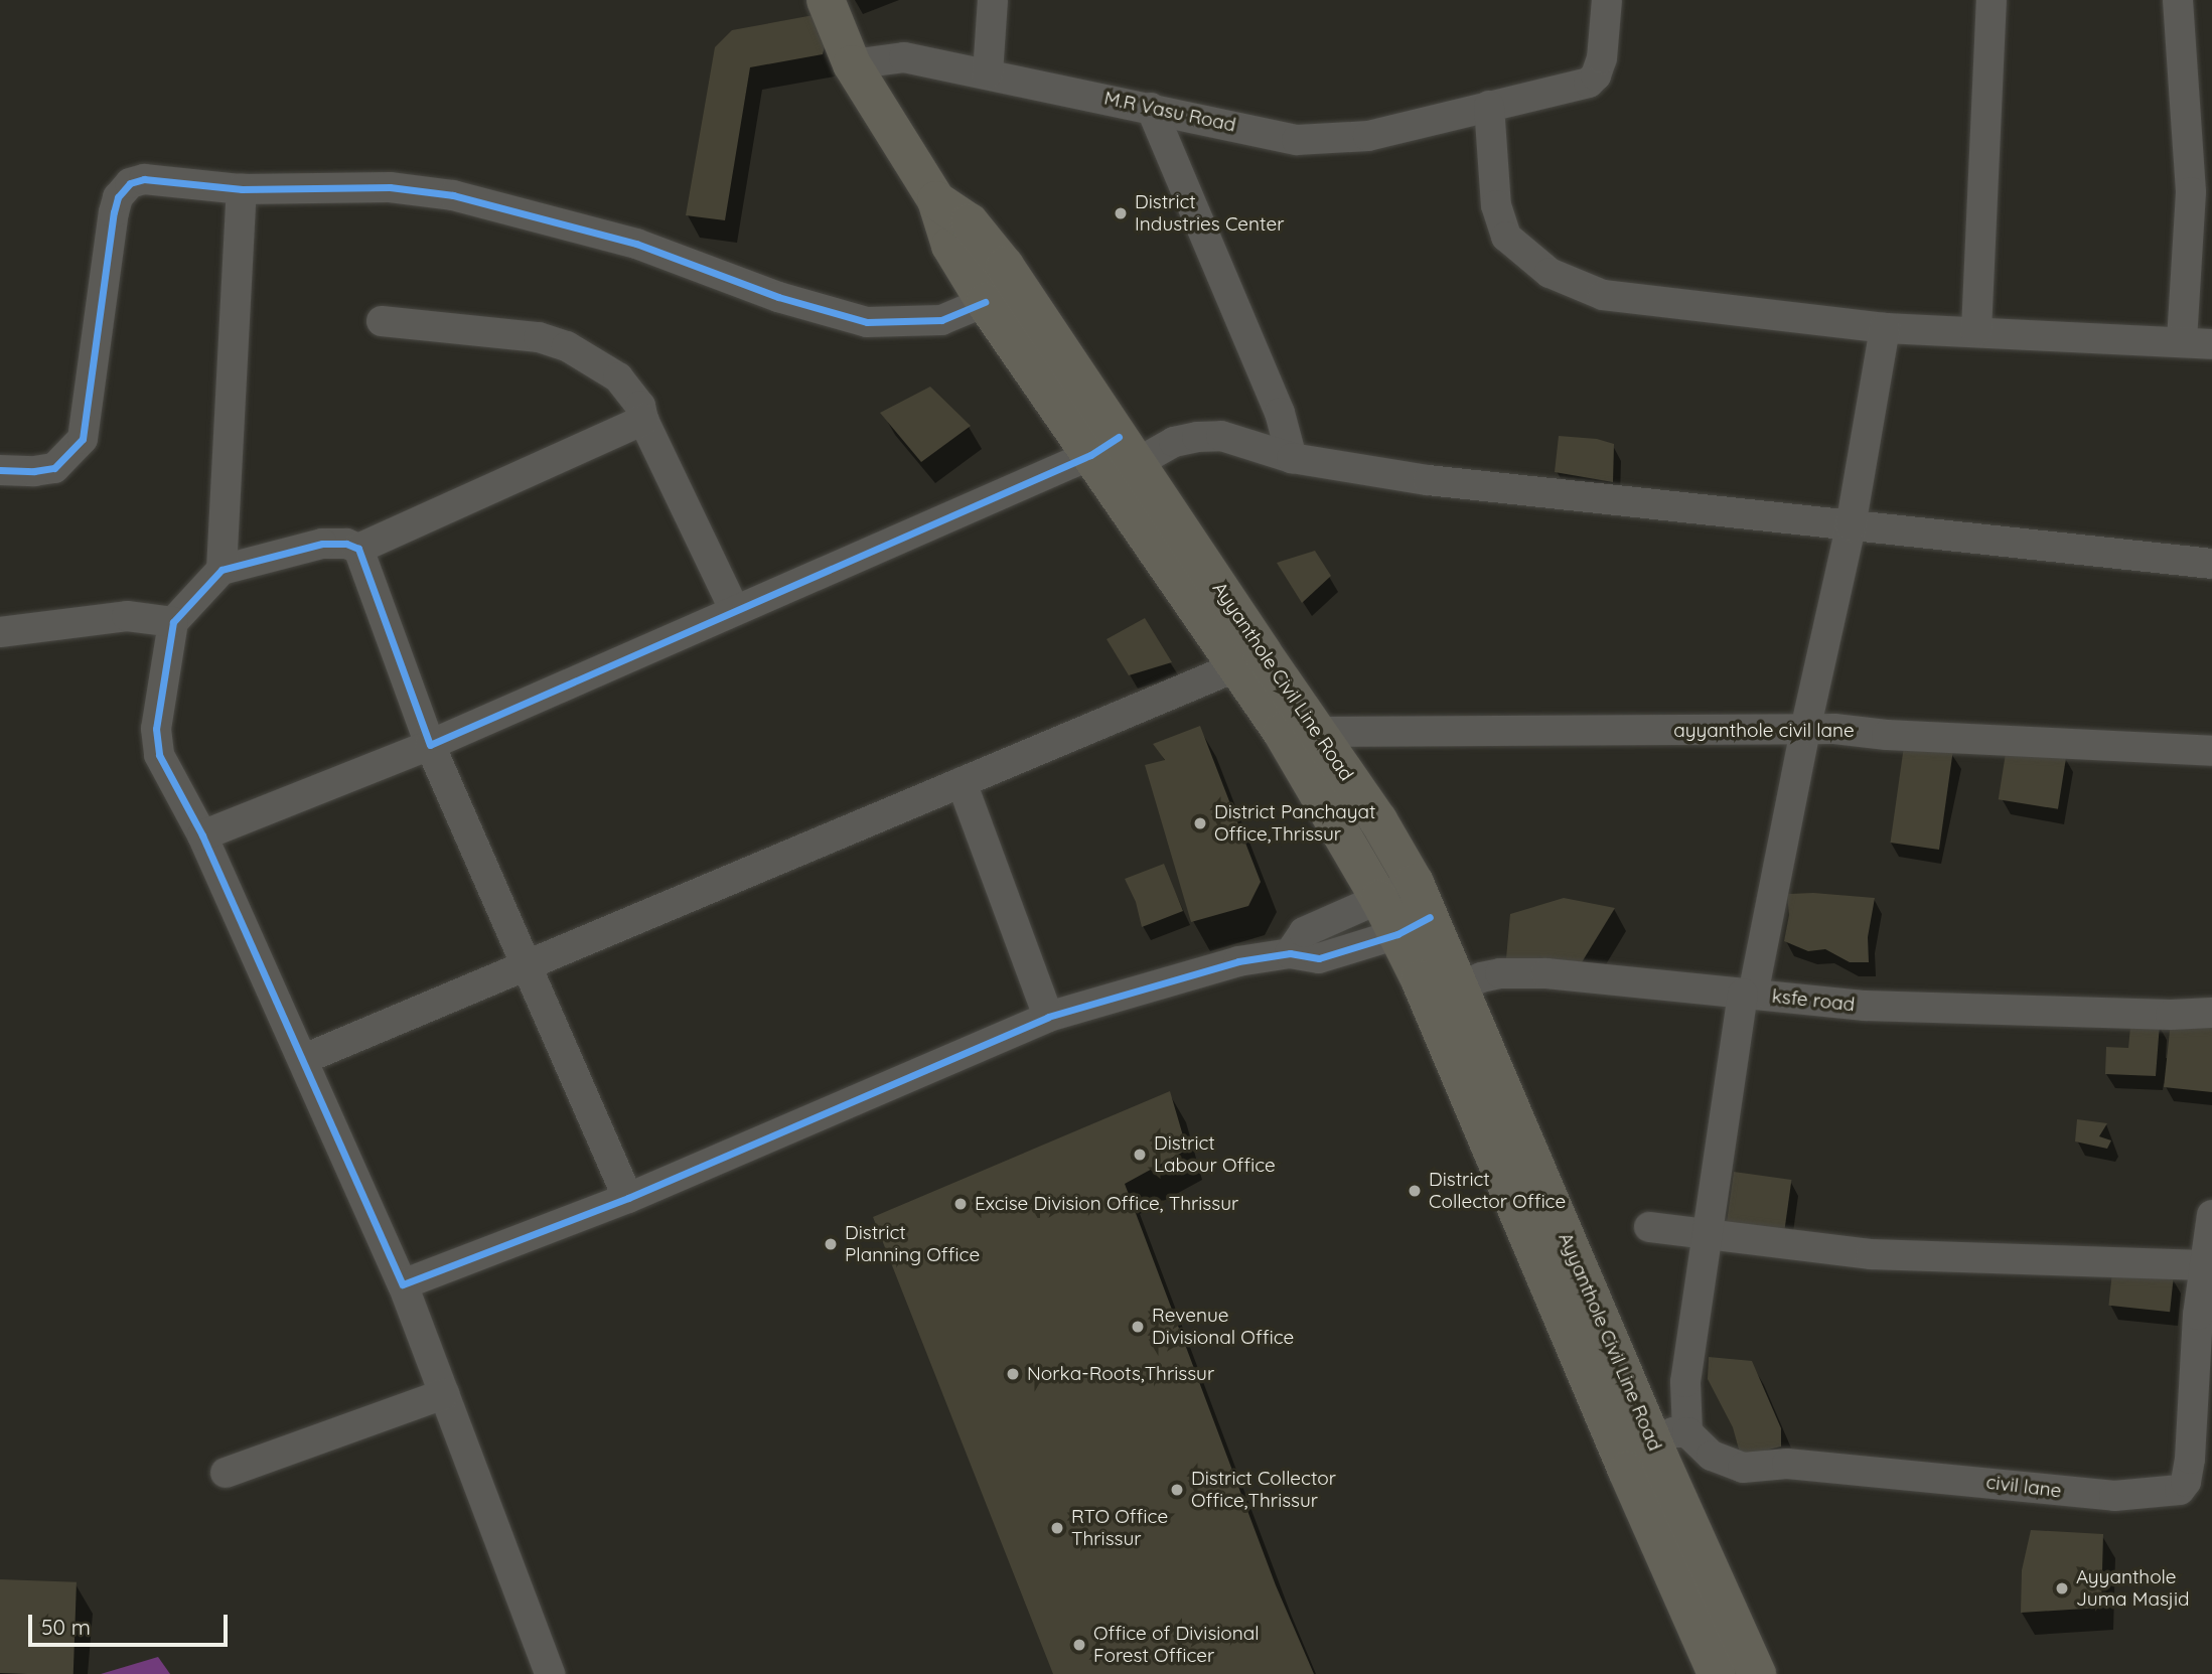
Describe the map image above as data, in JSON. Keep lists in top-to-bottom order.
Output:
{
  "streets": {
    "main road": ["Ayyanthole Civil Line Road"],
    "street": [
      "M.R Vasu Road",
      "ayyanthole civil lane",
      "ksfe road",
      "civil lane"
    ]
  },
  "crossings": [
    ["M.R Vasu Road", "Ayyanthole Civil Line Road"],
    ["Ayyanthole Civil Line Road", "ayyanthole civil lane"],
    ["Ayyanthole Civil Line Road", "ksfe road"],
    ["Ayyanthole Civil Line Road", "civil lane"]
  ],
  "places": [
    "District Industries Center",
    "District Panchayat Office,Thrissur",
    "District Labour Office",
    "District Collector Office",
    "Excise Division Office, Thrissur",
    "District Planning Office",
    "Revenue Divisional Office",
    "Norka-Roots,Thrissur",
    "District Collector Office,Thrissur",
    "RTO Office Thrissur",
    "Ayyanthole Juma Masjid",
    "Office of Divisional Forest Officer"
  ],
  "scale_bar": "50 m"
}
